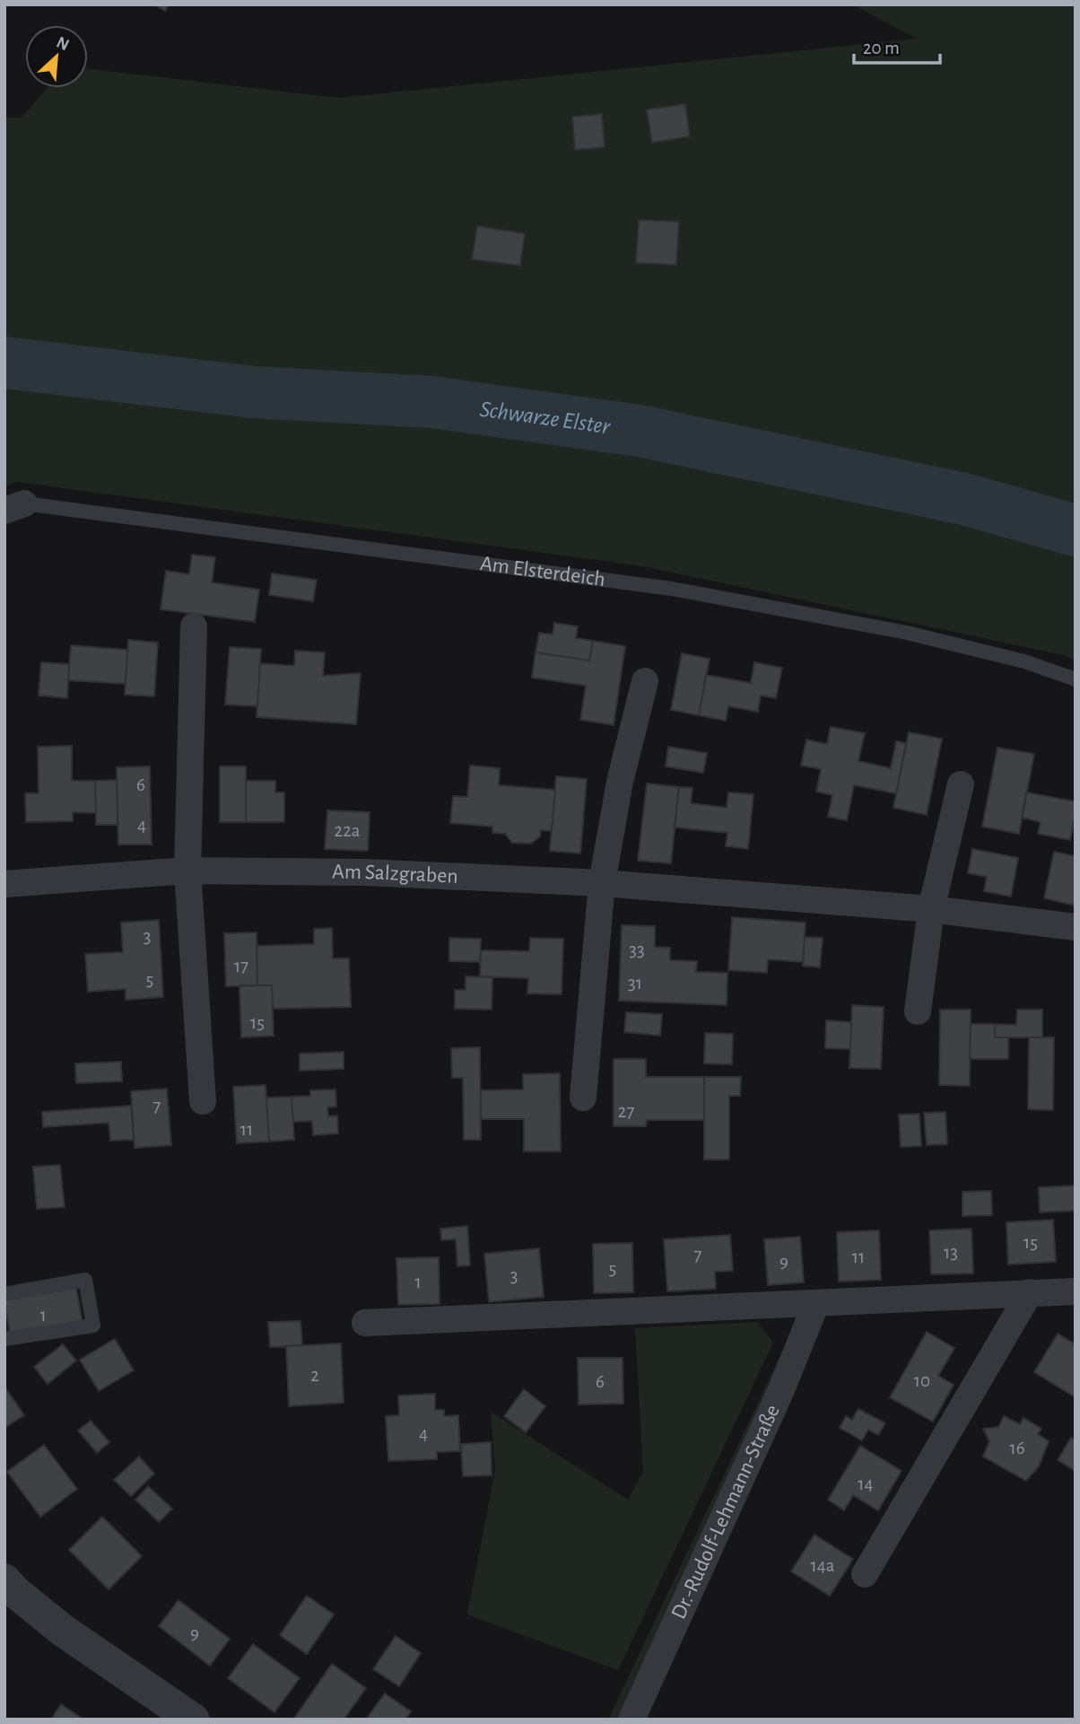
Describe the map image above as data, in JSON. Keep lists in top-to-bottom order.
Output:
{
  "streets": {
    "street": ["Am Salzgraben", "Dr.-Rudolf-Lehmann-Straße"],
    "lane": ["Am Elsterdeich"]
  },
  "water": ["Schwarze Elster"],
  "house_numbers": [
    "6",
    "4",
    "22a",
    "3",
    "33",
    "17",
    "5",
    "31",
    "15",
    "7",
    "27",
    "11",
    "15",
    "13",
    "7",
    "11",
    "9",
    "5",
    "3",
    "1",
    "1",
    "2",
    "10",
    "6",
    "4",
    "16",
    "14",
    "14a",
    "9"
  ],
  "scale_bar": "20 m",
  "north": "top right"
}
